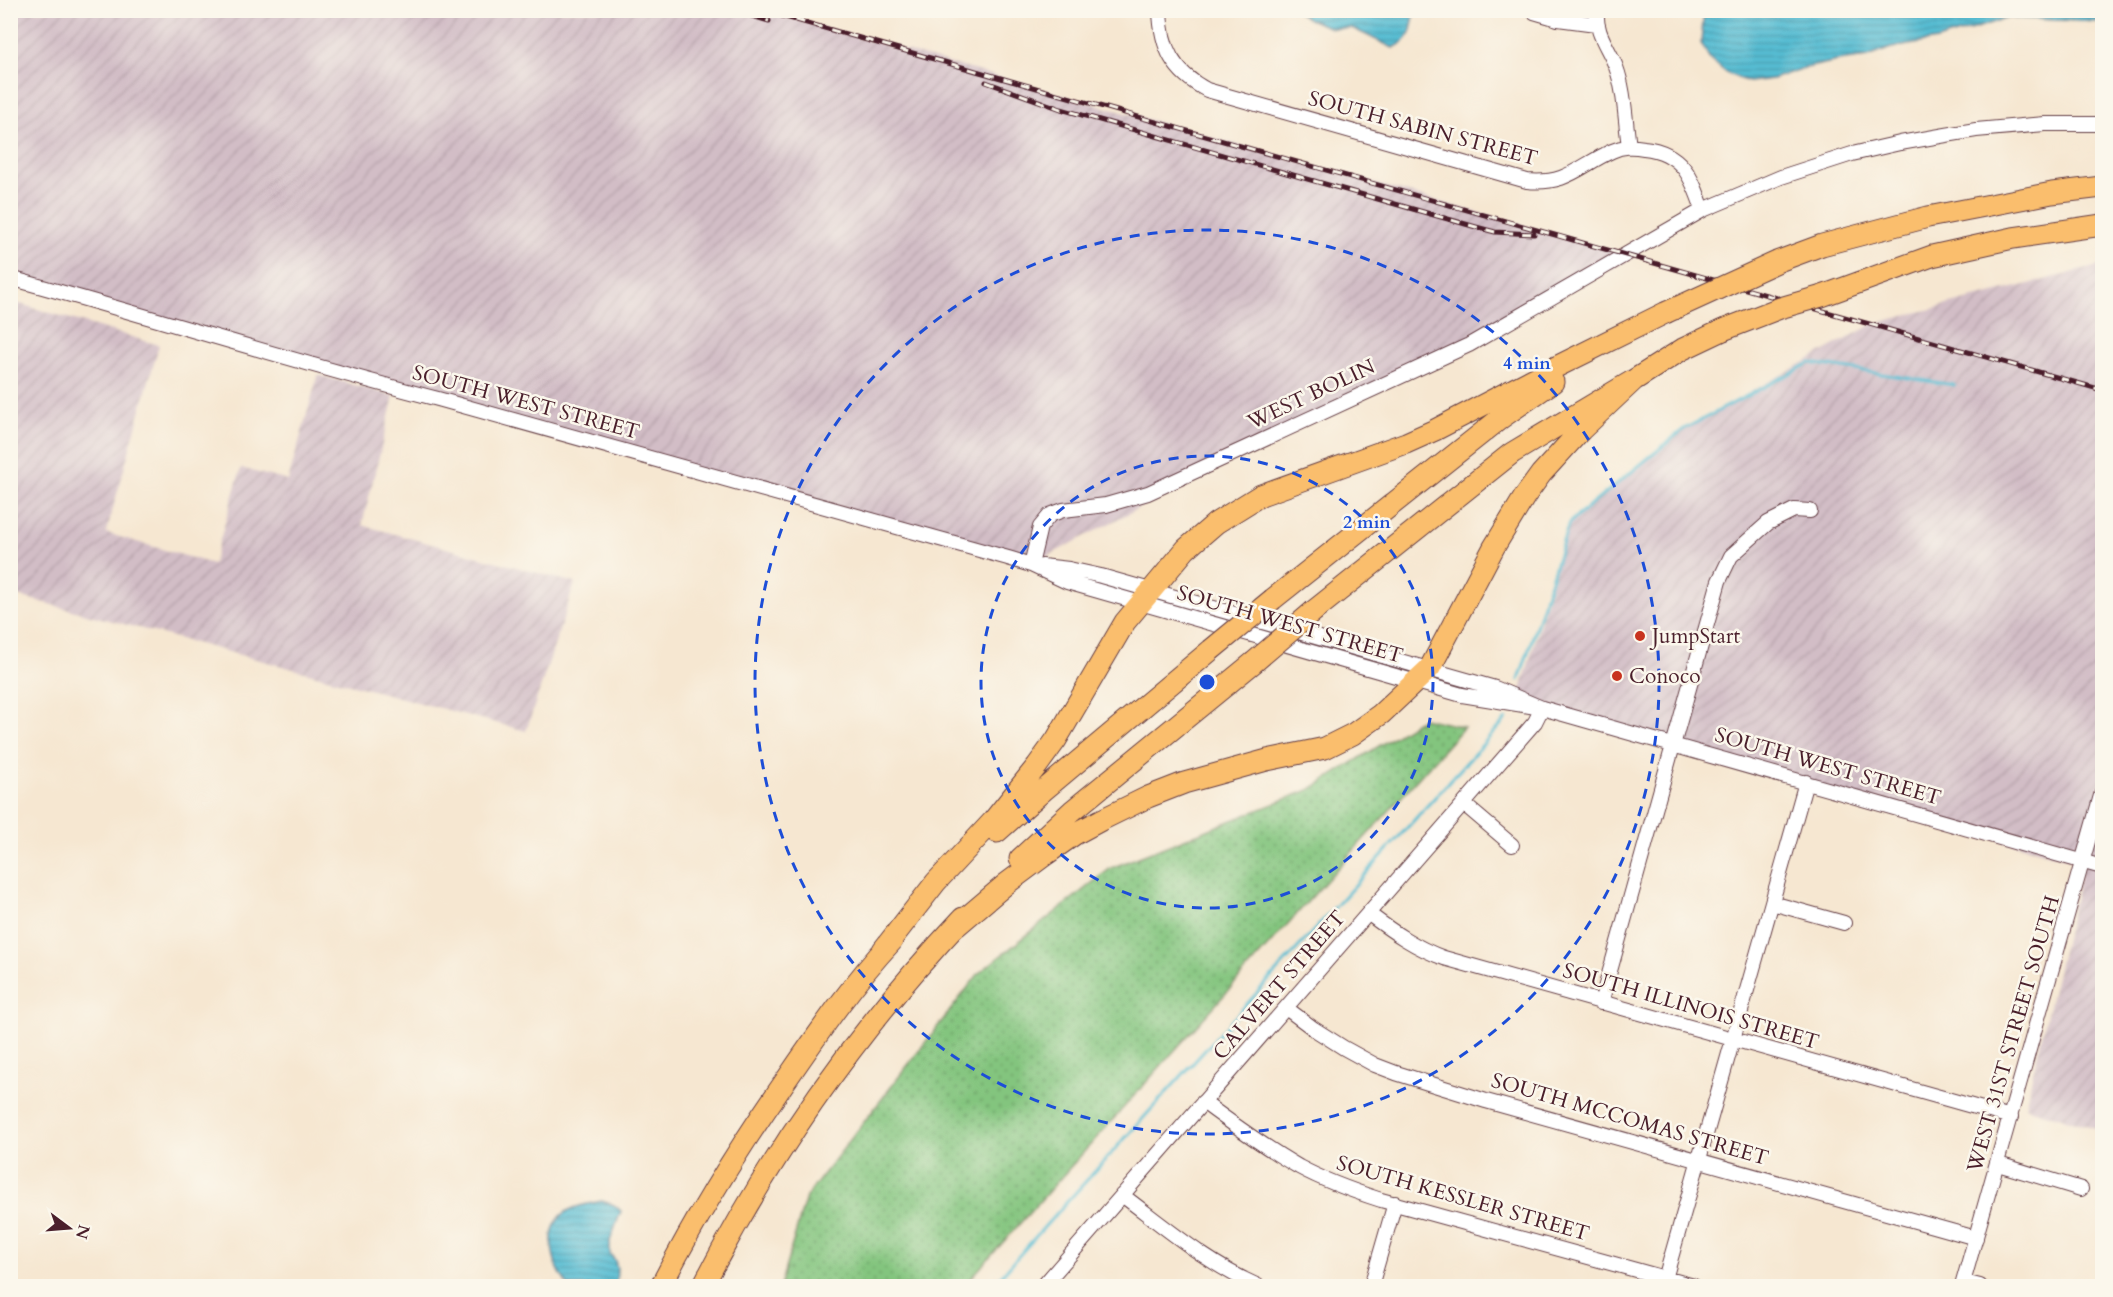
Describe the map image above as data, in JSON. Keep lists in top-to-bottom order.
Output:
{
  "streets": {
    "street": [
      "SOUTH SABIN STREET",
      "WEST BOLIN",
      "SOUTH WEST STREET",
      "CALVERT STREET",
      "SOUTH ILLINOIS STREET",
      "WEST 31ST STREET SOUTH",
      "SOUTH MCCOMAS STREET",
      "SOUTH KESSLER STREET"
    ]
  },
  "crossings": [
    ["WEST BOLIN", "SOUTH WEST STREET"],
    ["SOUTH WEST STREET", "CALVERT STREET"],
    ["SOUTH WEST STREET", "WEST 31ST STREET SOUTH"],
    ["CALVERT STREET", "SOUTH ILLINOIS STREET"],
    ["CALVERT STREET", "SOUTH MCCOMAS STREET"],
    ["CALVERT STREET", "SOUTH KESSLER STREET"],
    ["SOUTH ILLINOIS STREET", "WEST 31ST STREET SOUTH"],
    ["WEST 31ST STREET SOUTH", "SOUTH MCCOMAS STREET"]
  ],
  "places": ["JumpStart", "Conoco"],
  "north": "right",
  "rings": ["4 min", "2 min"]
}
